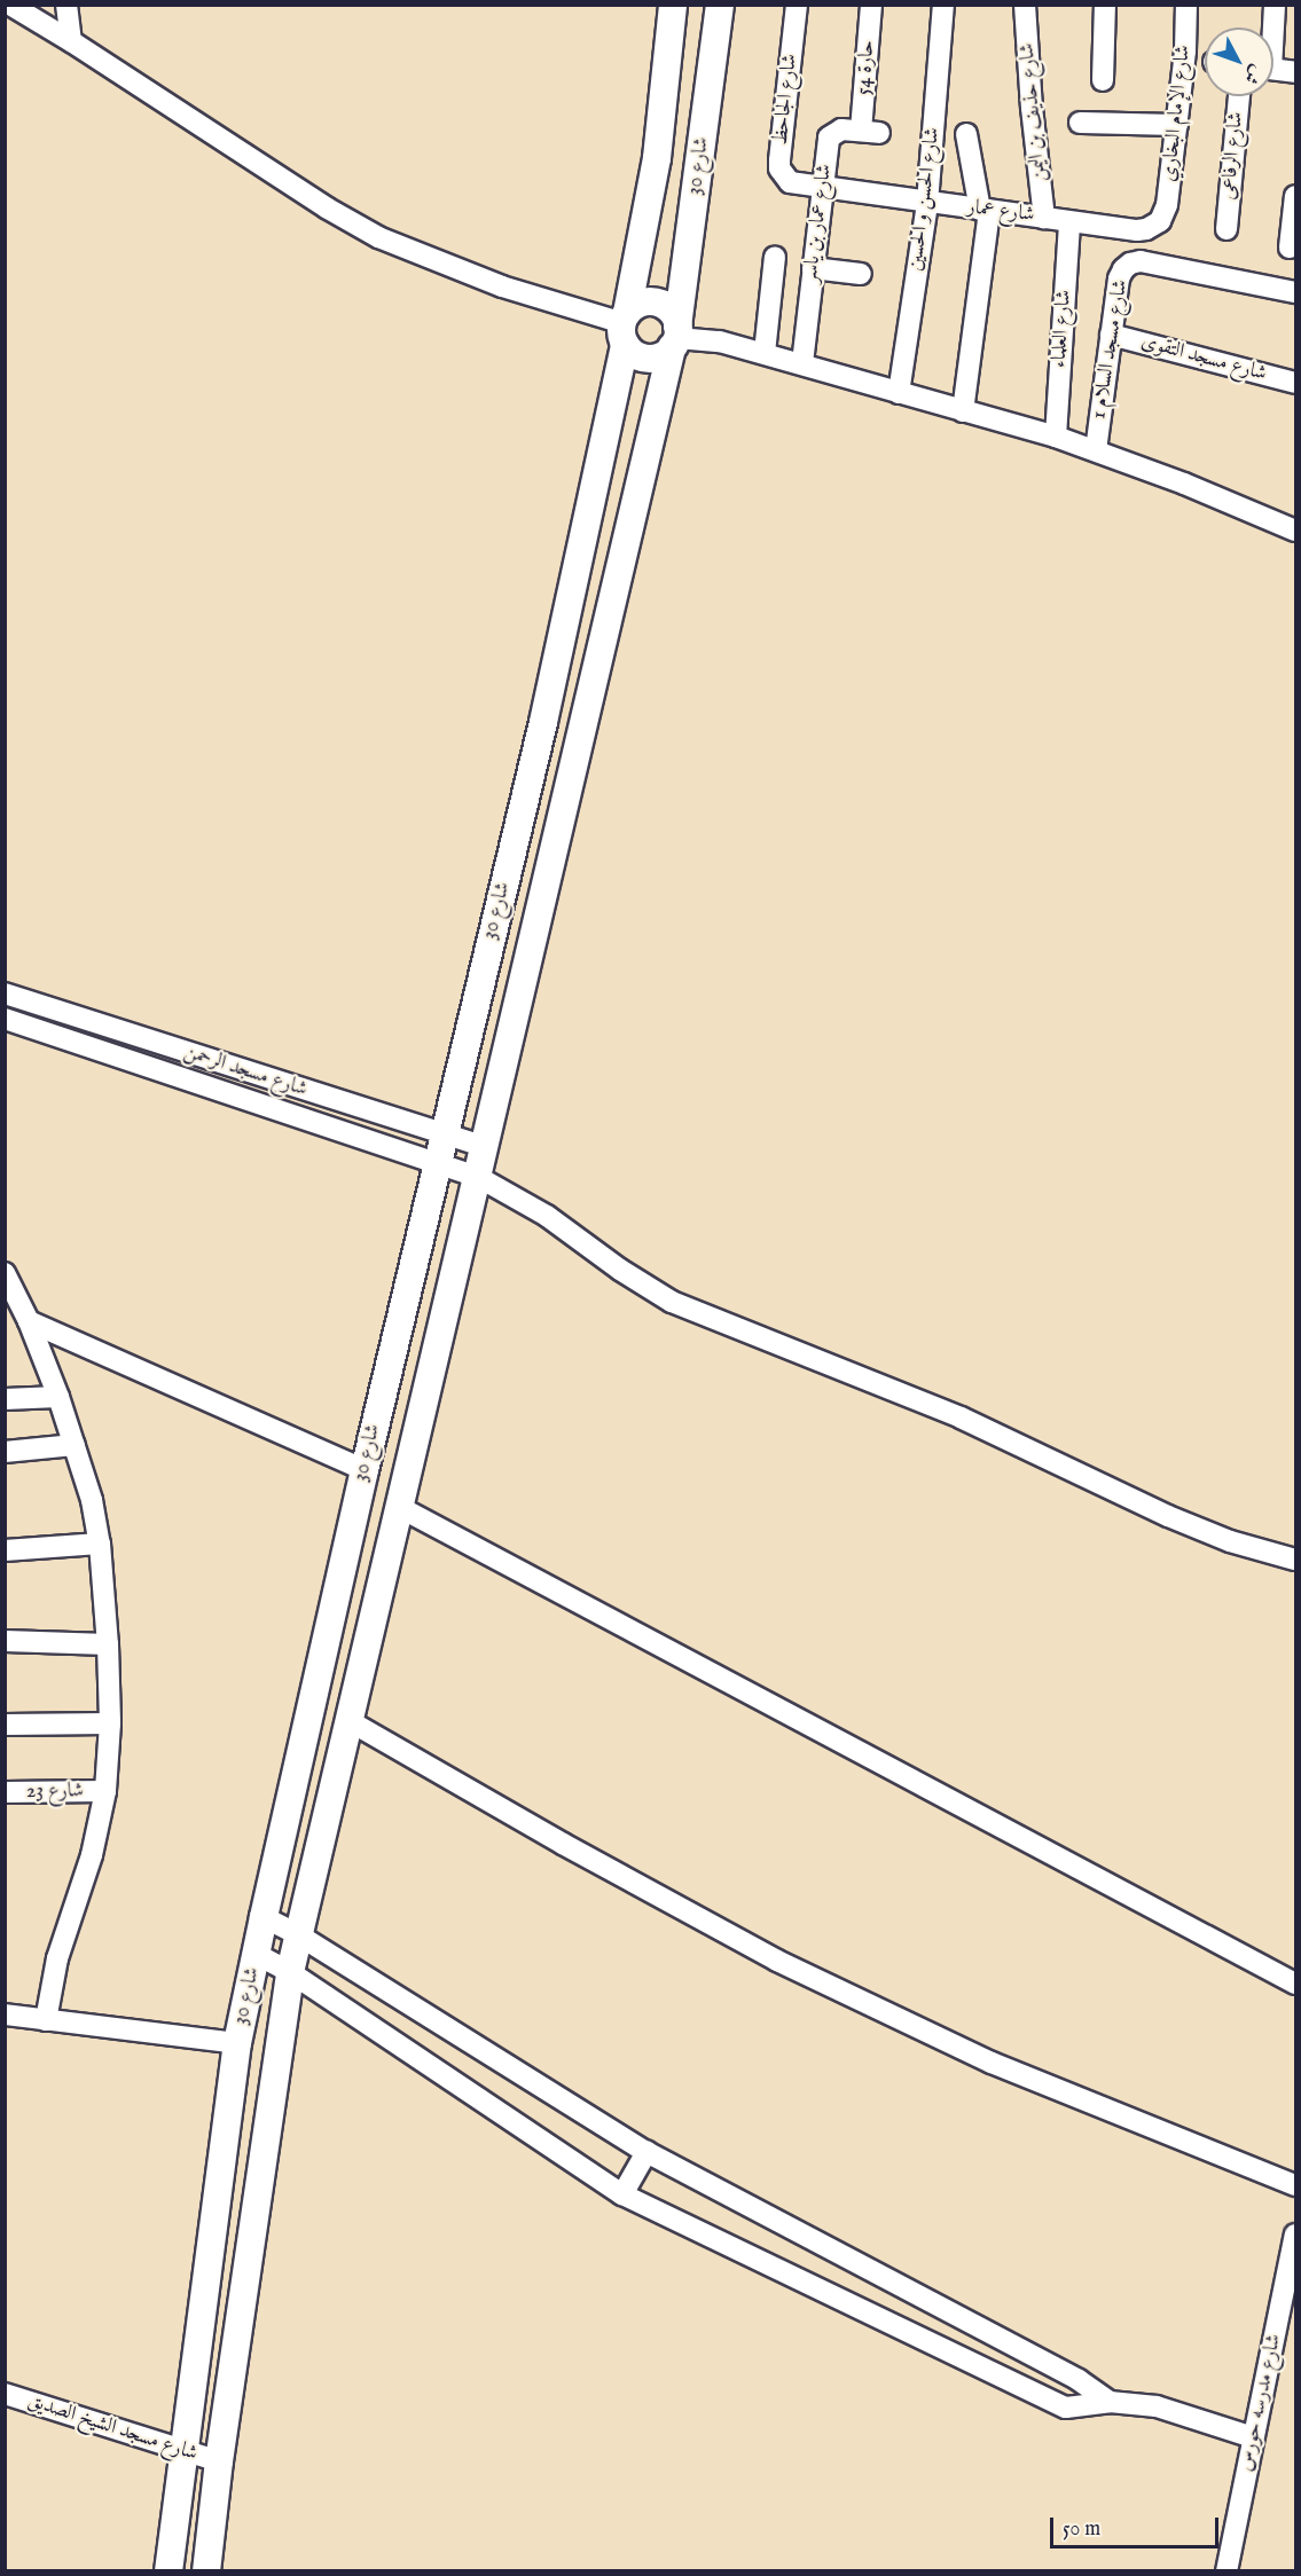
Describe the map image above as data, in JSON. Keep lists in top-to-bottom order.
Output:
{
  "streets": {
    "street": [
      "حارة 54",
      "شارع الجاحظ",
      "شارع حذيف بن اليمن",
      "شارع الإمام البخاري",
      "شارع الرفاعى",
      "شارع 30",
      "شارع الحسن و الحسين",
      "شارع عمار",
      "شارع عمار بن ياسر",
      "شارع العلماء",
      "شارع مسجد السلام 1",
      "شارع مسجد التقوى",
      "شارع مسجد الرحمن",
      "شارع 23",
      "شارع مدرسه حورس",
      "شارع مسجد الشيخ الصديق"
    ]
  },
  "crossings": [
    ["حارة 54", "شارع عمار بن ياسر"],
    ["شارع الجاحظ", "شارع عمار"],
    ["شارع حذيف بن اليمن", "شارع عمار"],
    ["شارع الإمام البخاري", "شارع عمار"],
    ["شارع 30", "شارع مسجد الرحمن"],
    ["شارع 30", "شارع مسجد الشيخ الصديق"],
    ["شارع الحسن و الحسين", "شارع عمار"],
    ["شارع عمار", "شارع عمار بن ياسر"],
    ["شارع عمار", "شارع العلماء"],
    ["شارع مسجد السلام 1", "شارع مسجد التقوى"]
  ],
  "scale_bar": "50 m",
  "north": "bottom right"
}
